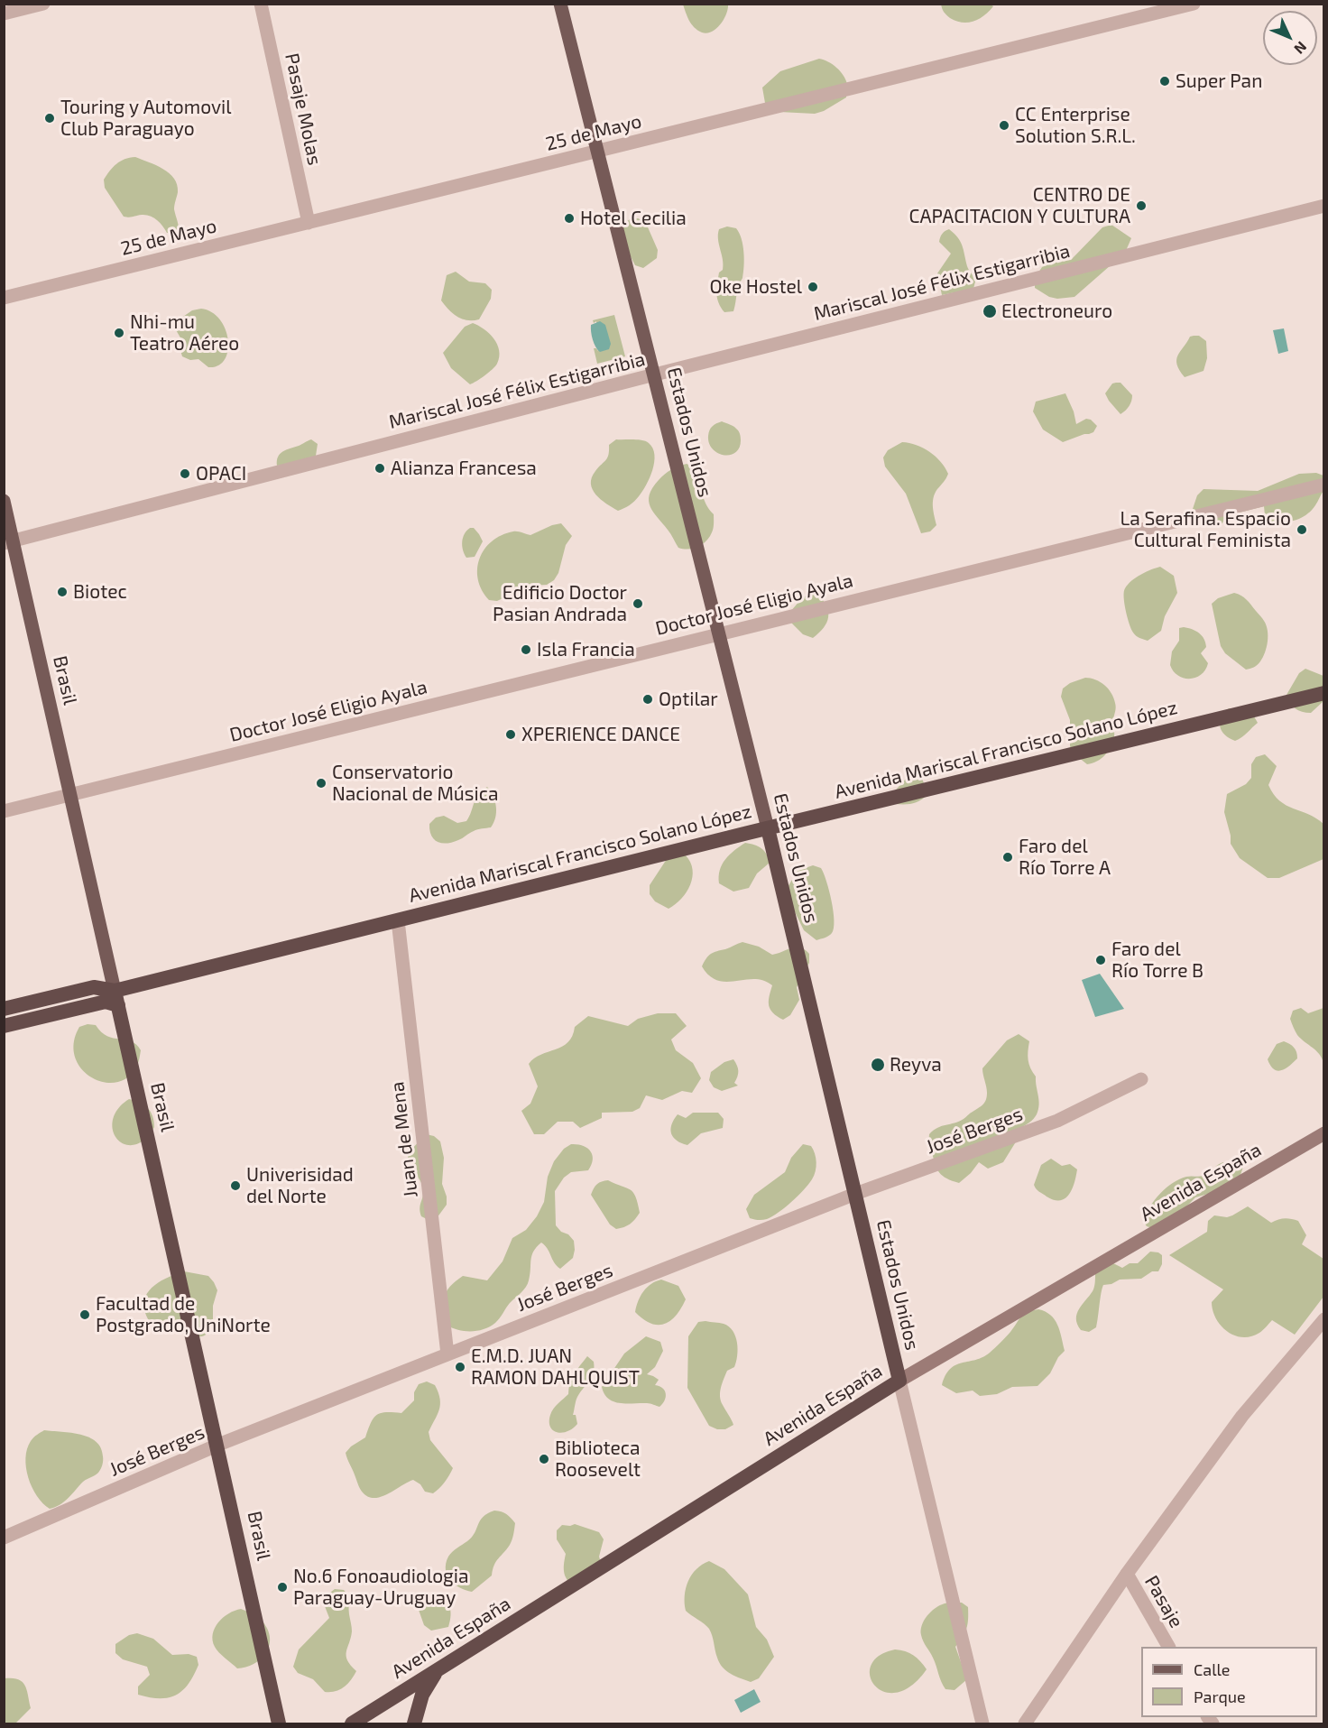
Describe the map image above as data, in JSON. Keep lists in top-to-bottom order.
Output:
{
  "streets": {
    "highway": [
      "Estados Unidos",
      "Brasil",
      "Avenida Mariscal Francisco Solano López",
      "Avenida España"
    ],
    "street": [
      "Pasaje Molas",
      "25 de Mayo",
      "Mariscal José Félix Estigarribia",
      "Doctor José Eligio Ayala",
      "José Berges",
      "Juan de Mena",
      "Pasaje"
    ]
  },
  "crossings": [
    ["Pasaje Molas", "25 de Mayo"],
    ["25 de Mayo", "Estados Unidos"],
    ["Mariscal José Félix Estigarribia", "Estados Unidos"],
    ["Mariscal José Félix Estigarribia", "Brasil"],
    ["Estados Unidos", "Doctor José Eligio Ayala"],
    ["Estados Unidos", "Avenida Mariscal Francisco Solano López"],
    ["Estados Unidos", "José Berges"],
    ["Estados Unidos", "Avenida España"],
    ["Doctor José Eligio Ayala", "Brasil"],
    ["Brasil", "Avenida Mariscal Francisco Solano López"],
    ["Brasil", "José Berges"],
    ["Avenida Mariscal Francisco Solano López", "Juan de Mena"],
    ["José Berges", "Juan de Mena"]
  ],
  "places": [
    "Super Pan",
    "Touring y Automovil Club Paraguayo",
    "CC Enterprise Solution S.R.L.",
    "CENTRO DE CAPACITACION Y CULTURA",
    "Hotel Cecilia",
    "Oke Hostel",
    "Electroneuro",
    "Nhi-mu Teatro Aéreo",
    "Alianza Francesa",
    "OPACI",
    "La Serafina. Espacio Cultural Feminista",
    "Biotec",
    "Edificio Doctor Pasian Andrada",
    "Isla Francia",
    "Optilar",
    "XPERIENCE DANCE",
    "Conservatorio Nacional de Música",
    "Faro del Río Torre A",
    "Faro del Río Torre B",
    "Reyva",
    "Univerisidad del Norte",
    "Facultad de Postgrado, UniNorte",
    "E.M.D. JUAN RAMON DAHLQUIST",
    "Biblioteca Roosevelt",
    "No.6 Fonoaudiologia Paraguay-Uruguay"
  ],
  "legend": ["Calle", "Parque"],
  "north": "bottom right"
}
